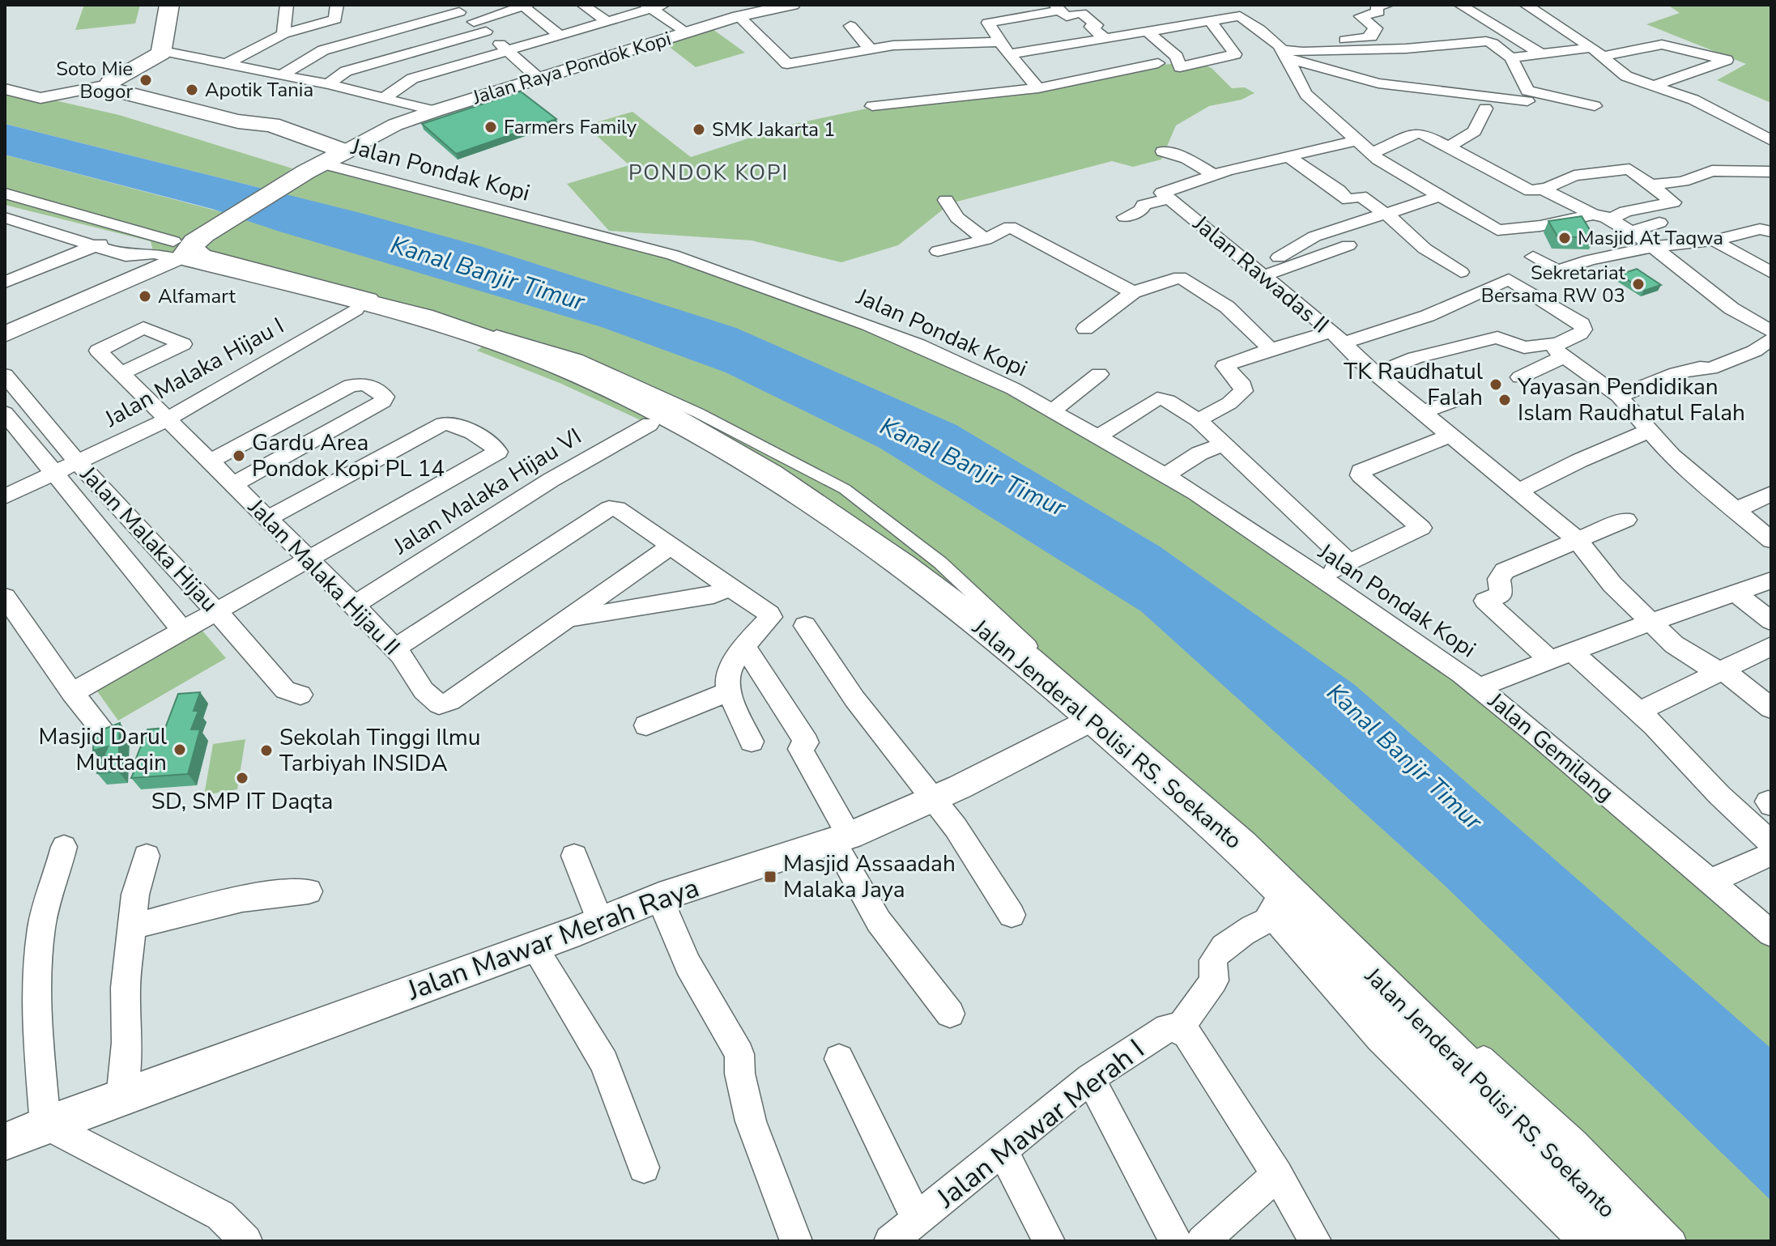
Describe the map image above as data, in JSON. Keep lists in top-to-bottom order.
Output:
{
  "streets": {
    "main road": ["Jalan Raya Pondok Kopi", "Jalan Jenderal Polisi RS. Soekanto"],
    "street": [
      "Jalan Pondak Kopi",
      "Jalan Rawadas II",
      "Jalan Malaka Hijau I",
      "Jalan Malaka Hijau VI",
      "Jalan Malaka Hijau",
      "Jalan Malaka Hijau II",
      "Jalan Gemilang",
      "Jalan Mawar Merah Raya",
      "Jalan Mawar Merah I"
    ]
  },
  "crossings": [
    ["Jalan Raya Pondok Kopi", "Jalan Pondak Kopi"],
    ["Jalan Raya Pondok Kopi", "Jalan Jenderal Polisi RS. Soekanto"],
    ["Jalan Pondak Kopi", "Jalan Gemilang"],
    ["Jalan Rawadas II", "Jalan Gemilang"],
    ["Jalan Malaka Hijau I", "Jalan Malaka Hijau"],
    ["Jalan Malaka Hijau I", "Jalan Malaka Hijau II"],
    ["Jalan Malaka Hijau I", "Jalan Jenderal Polisi RS. Soekanto"],
    ["Jalan Malaka Hijau VI", "Jalan Malaka Hijau II"],
    ["Jalan Malaka Hijau VI", "Jalan Jenderal Polisi RS. Soekanto"],
    ["Jalan Jenderal Polisi RS. Soekanto", "Jalan Mawar Merah Raya"]
  ],
  "districts": ["PONDOK KOPI"],
  "water": ["Kanal Banjir Timur"],
  "places": {
    "other": [
      "Soto Mie Bogor",
      "Apotik Tania",
      "Farmers Family",
      "SMK Jakarta 1",
      "Masjid At Taqwa",
      "Sekretariat Bersama RW 03",
      "Alfamart",
      "TK Raudhatul Falah",
      "Yayasan Pendidikan Islam Raudhatul Falah",
      "Gardu Area Pondok Kopi PL 14",
      "Masjid Darul Muttaqin",
      "Sekolah Tinggi Ilmu Tarbiyah INSIDA",
      "SD, SMP IT Daqta"
    ],
    "transit": ["Masjid Assaadah Malaka Jaya"]
  }
}
